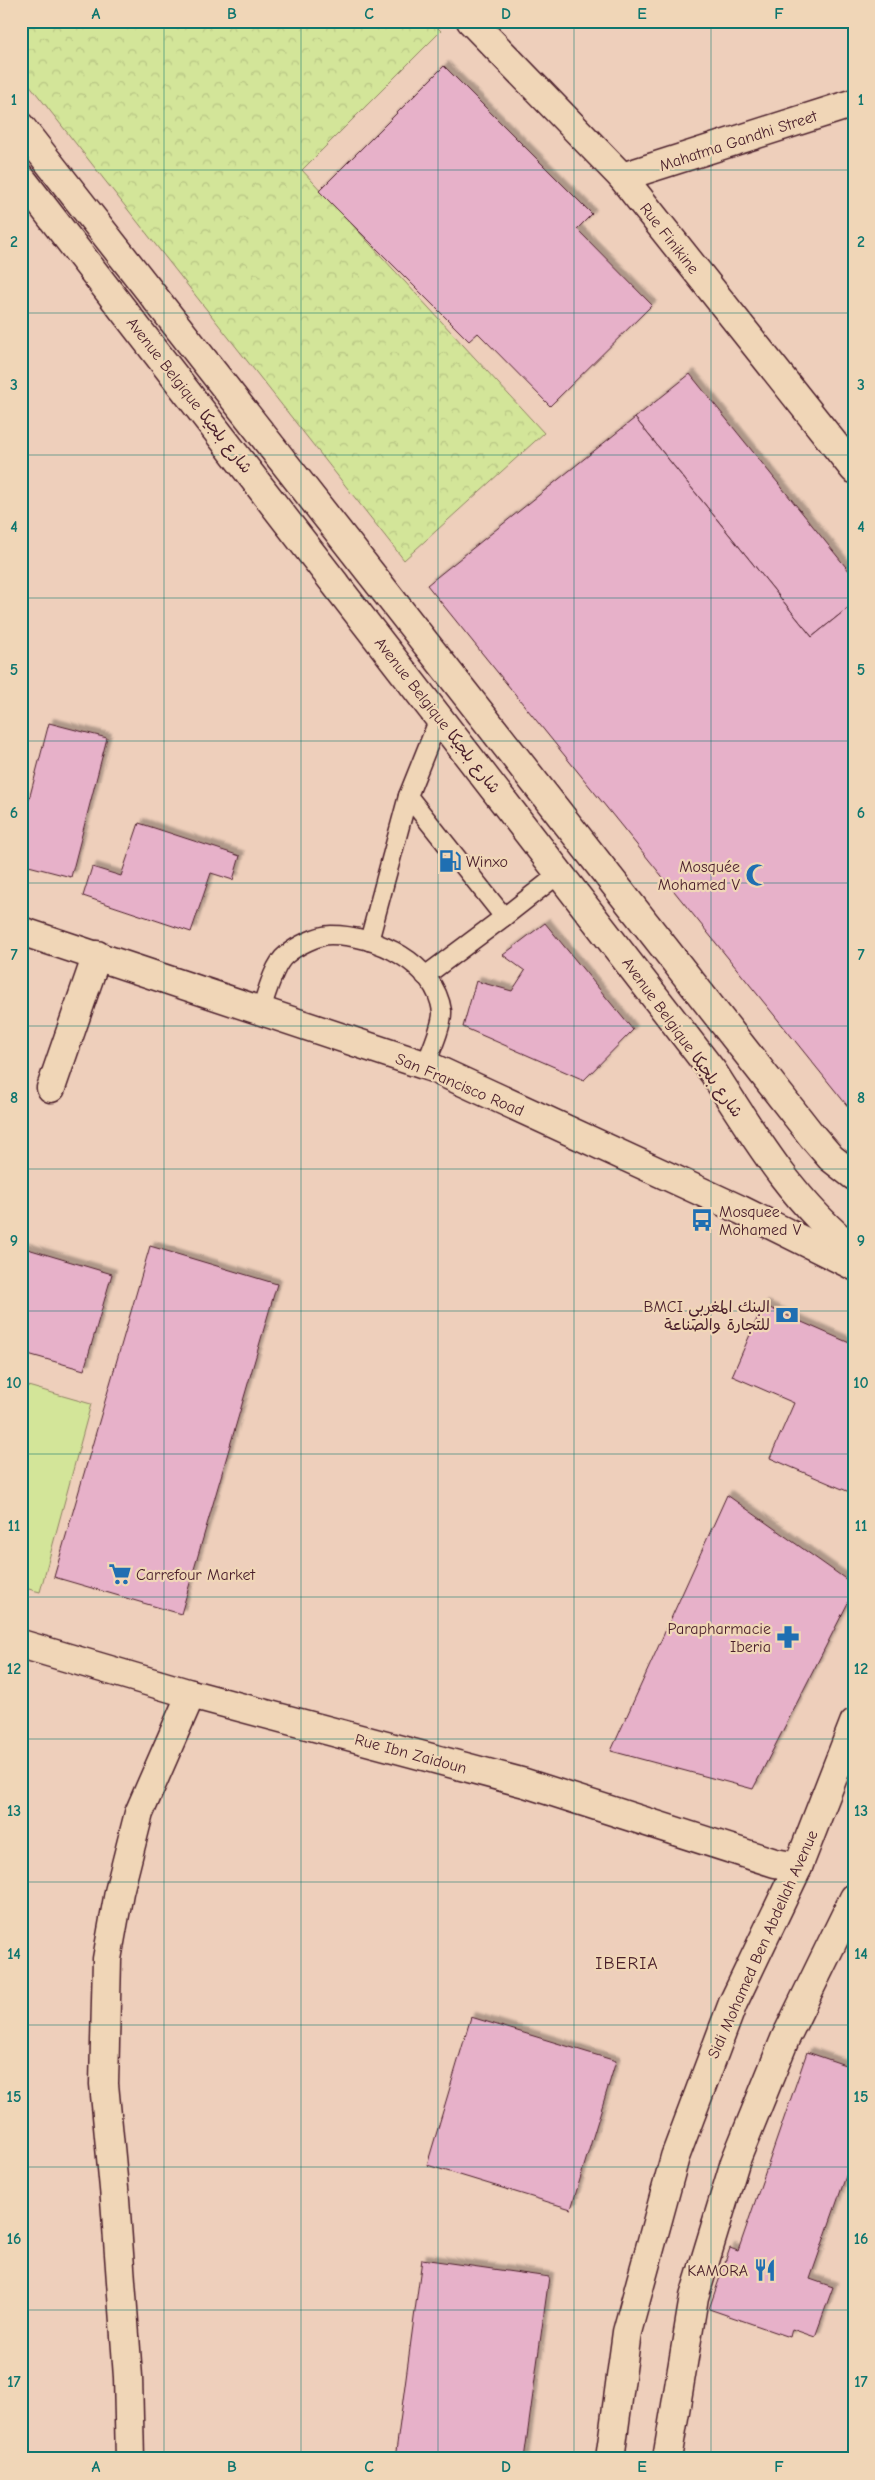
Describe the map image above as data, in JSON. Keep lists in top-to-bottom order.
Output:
{
  "streets": {
    "main road": [
      "Mahatma Gandhi Street",
      "Rue Finikine",
      "Avenue Belgique شارع بلجيكا",
      "San Francisco Road",
      "Rue Ibn Zaidoun",
      "Sidi Mohamed Ben Abdellah Avenue"
    ]
  },
  "crossings": [
    ["Mahatma Gandhi Street", "Rue Finikine"],
    ["Rue Ibn Zaidoun", "Sidi Mohamed Ben Abdellah Avenue"]
  ],
  "districts": ["IBERIA"],
  "places": {
    "fuel station": ["Winxo"],
    "mosque": ["Mosquée Mohamed V"],
    "bus stop": ["Mosquee Mohamed V"],
    "bank": ["BMCI البنك المغربي للتجارة والصناعة"],
    "supermarket": ["Carrefour Market"],
    "pharmacy": ["Parapharmacie Iberia"],
    "restaurant": ["KAMORA"]
  },
  "grid": {
    "columns": [
      "A",
      "B",
      "C",
      "D",
      "E",
      "F"
    ],
    "rows": [
      "1",
      "2",
      "3",
      "4",
      "5",
      "6",
      "7",
      "8",
      "9",
      "10",
      "11",
      "12",
      "13",
      "14",
      "15",
      "16",
      "17"
    ]
  }
}
